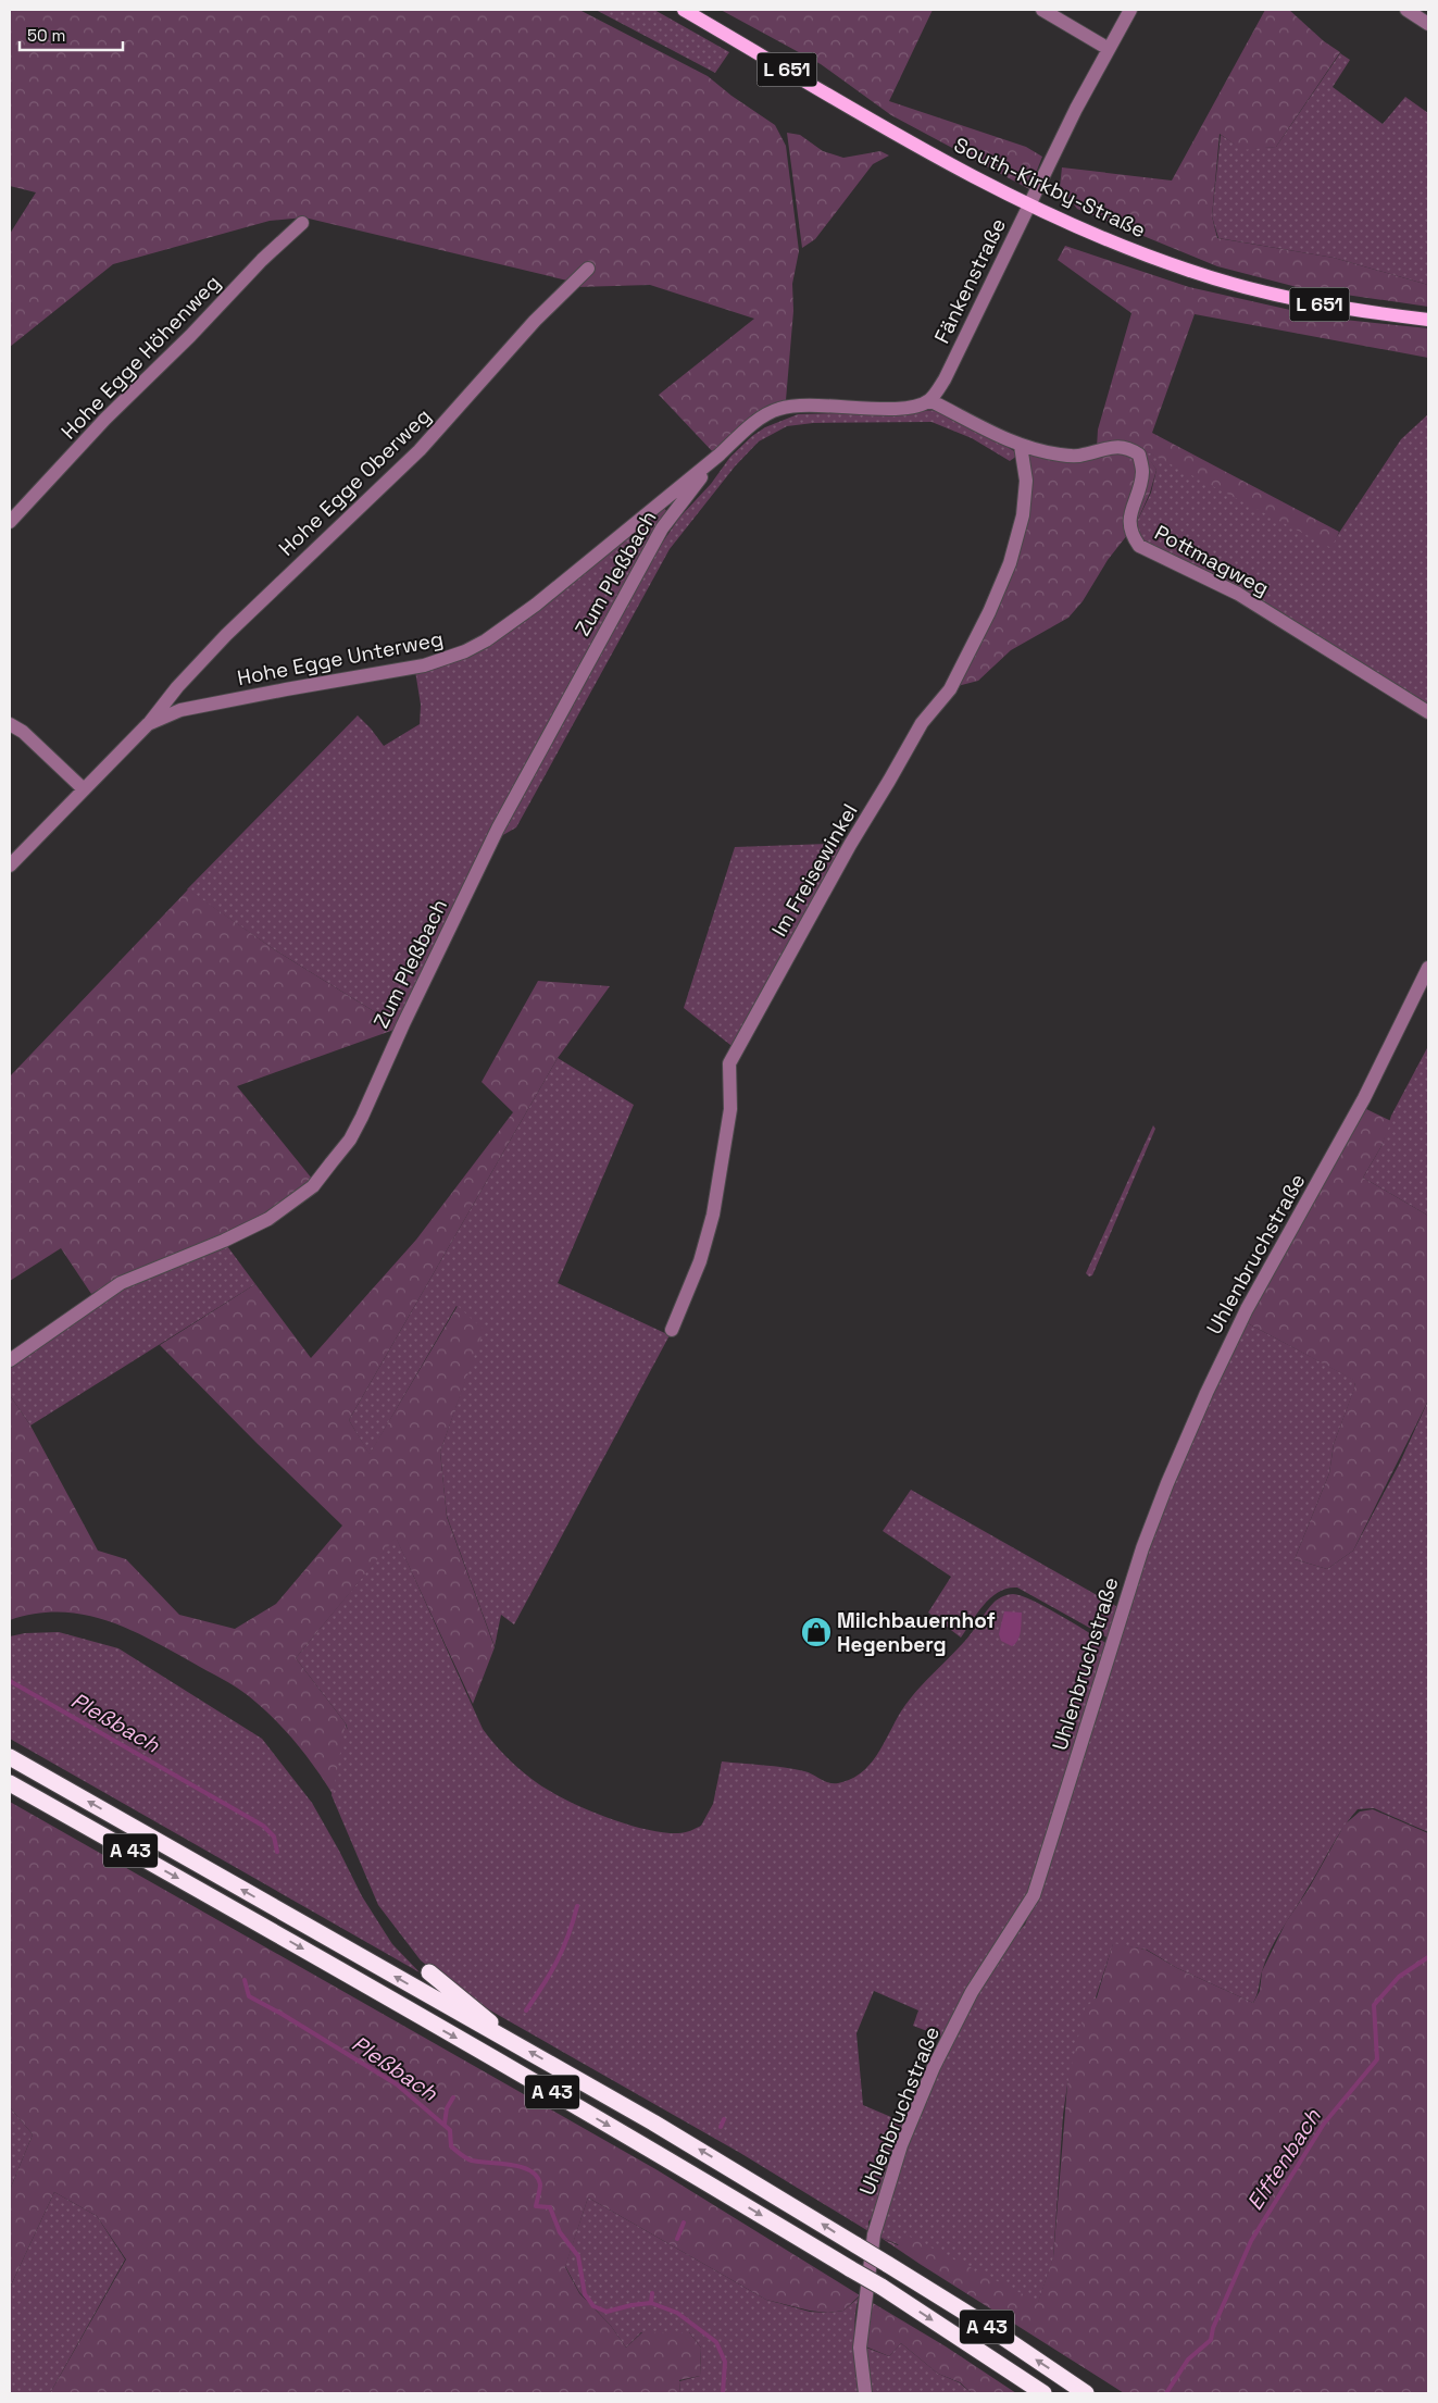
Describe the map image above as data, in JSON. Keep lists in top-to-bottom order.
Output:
{
  "streets": {
    "highway": ["A 43"],
    "main road": ["L 651", "South-Kirkby-Straße"],
    "street": [
      "Fänkenstraße",
      "Hohe Egge Höhenweg",
      "Hohe Egge Oberweg",
      "Pottmagweg",
      "Zum Pleßbach",
      "Hohe Egge Unterweg",
      "Im Freisewinkel",
      "Uhlenbruchstraße"
    ]
  },
  "crossings": [
    ["South-Kirkby-Straße", "Fänkenstraße"],
    ["Fänkenstraße", "Pottmagweg"],
    ["Fänkenstraße", "Hohe Egge Unterweg"],
    ["Hohe Egge Oberweg", "Hohe Egge Unterweg"],
    ["Pottmagweg", "Hohe Egge Unterweg"],
    ["Pottmagweg", "Im Freisewinkel"],
    ["Zum Pleßbach", "Hohe Egge Unterweg"]
  ],
  "water": ["Pleßbach", "Elftenbach"],
  "places": {
    "shop": ["Milchbauernhof Hegenberg"]
  },
  "scale_bar": "50 m"
}
